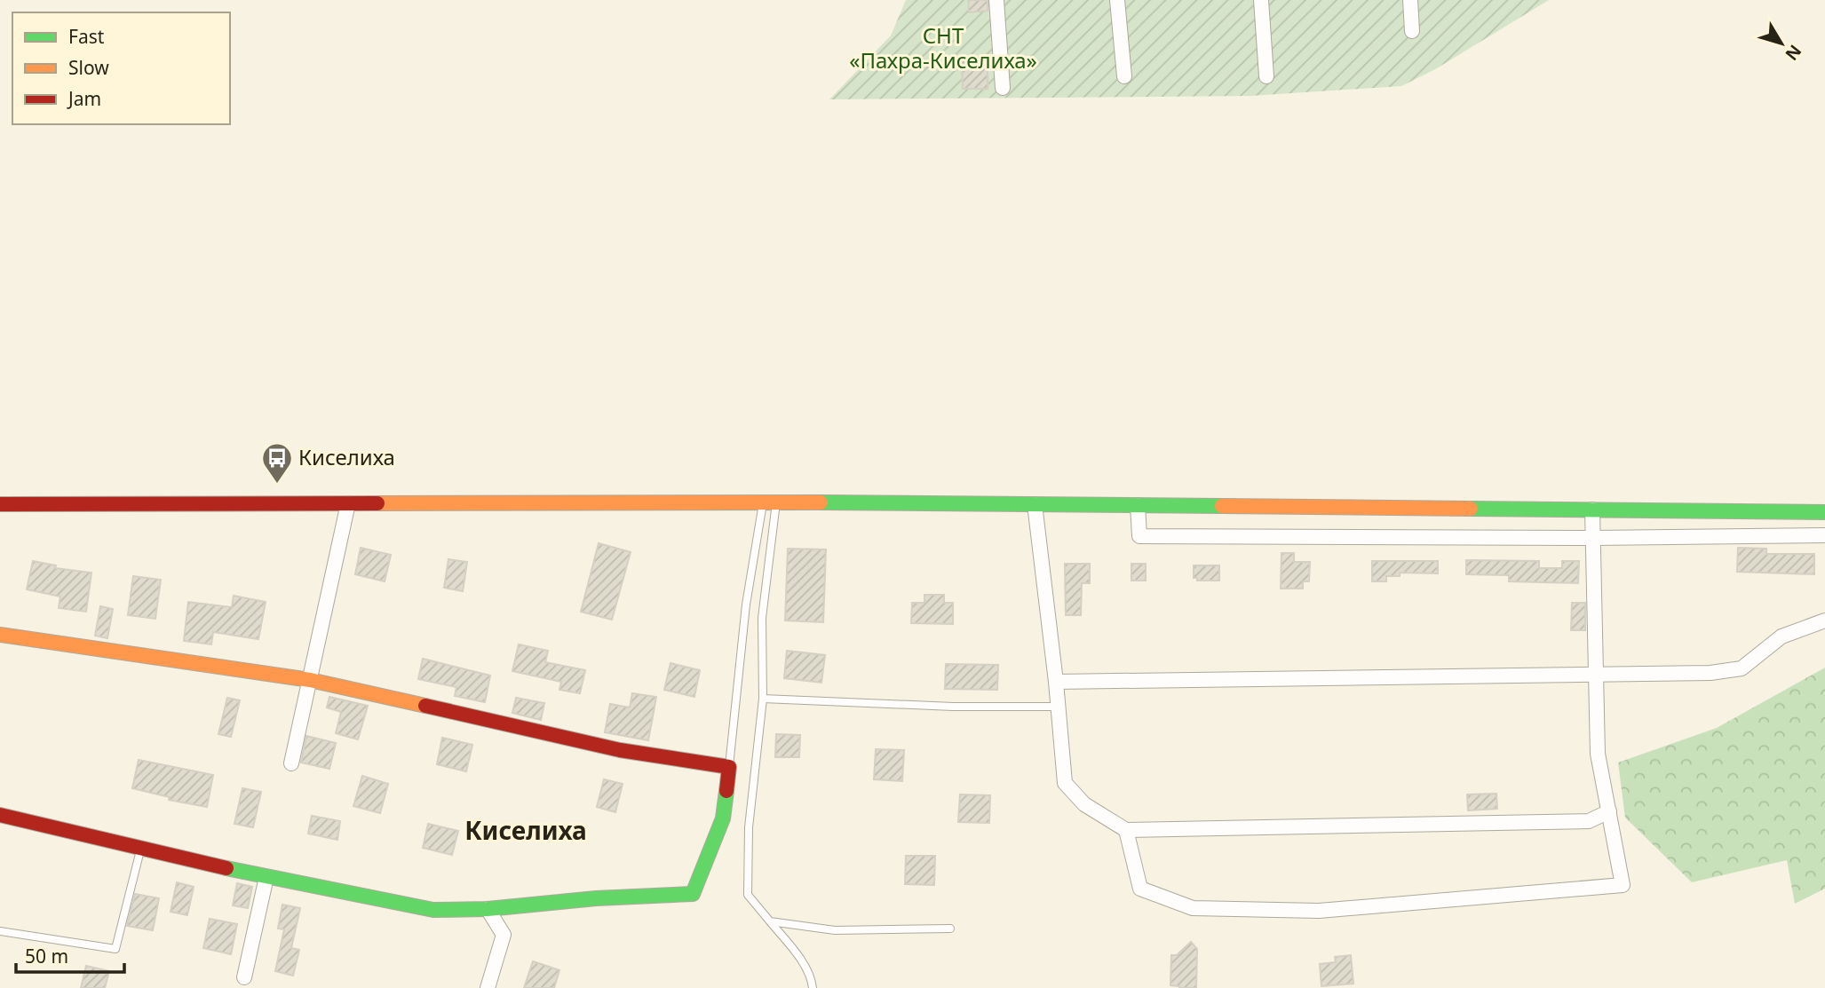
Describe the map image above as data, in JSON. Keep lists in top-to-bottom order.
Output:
{
  "districts": ["Киселиха"],
  "parks": ["СНТ «Пахра-Киселиха»"],
  "places": {
    "bus stop": ["Киселиха"]
  },
  "legend": ["Fast", "Slow", "Jam"],
  "scale_bar": "50 m",
  "north": "bottom right"
}
